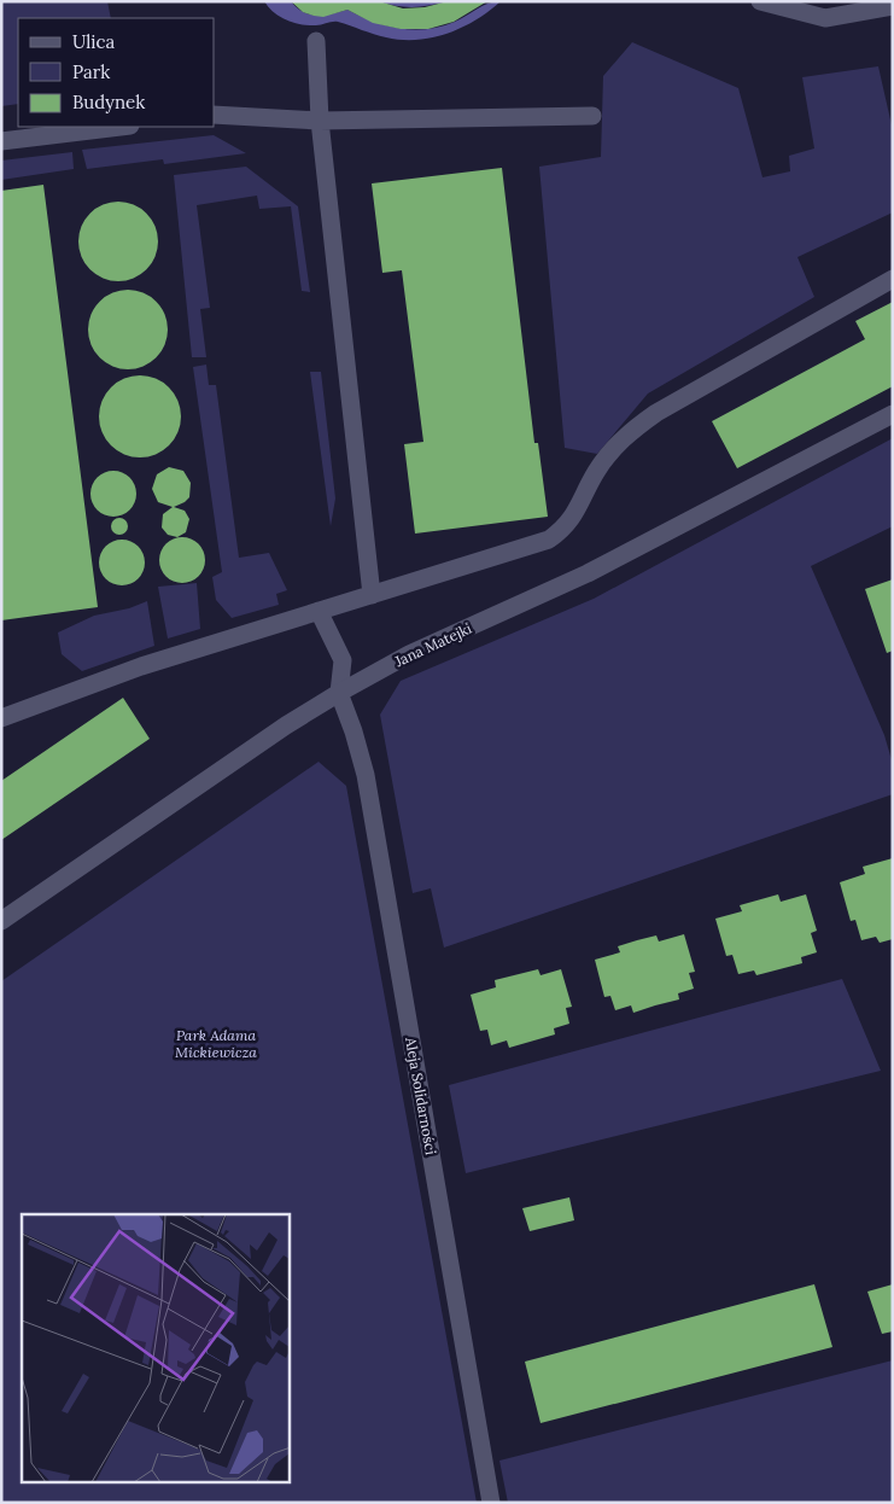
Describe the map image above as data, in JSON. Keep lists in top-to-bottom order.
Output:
{
  "streets": {
    "street": ["Jana Matejki", "Aleja Solidarności"]
  },
  "crossings": [
    ["Jana Matejki", "Aleja Solidarności"]
  ],
  "parks": ["Park Adama Mickiewicza"],
  "legend": ["Ulica", "Park", "Budynek"]
}
